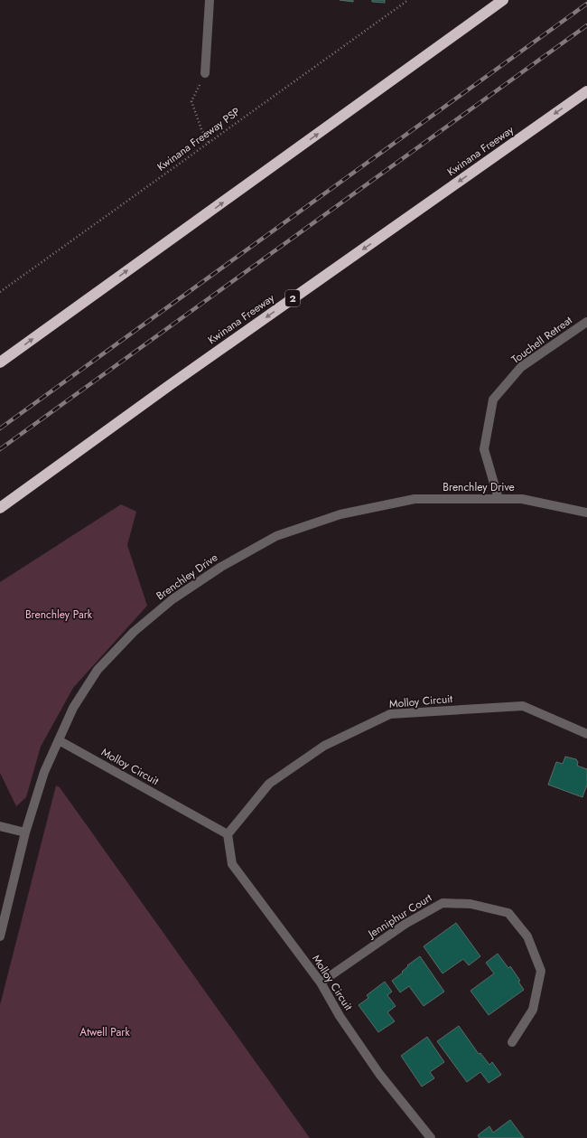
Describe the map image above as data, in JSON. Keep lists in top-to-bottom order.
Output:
{
  "streets": {
    "highway": ["Kwinana Freeway", "2"],
    "street": [
      "Touchell Retreat",
      "Brenchley Drive",
      "Molloy Circuit",
      "Jenniphur Court"
    ],
    "path": ["Kwinana Freeway PSP"]
  },
  "crossings": [
    ["Touchell Retreat", "Brenchley Drive"],
    ["Brenchley Drive", "Molloy Circuit"],
    ["Molloy Circuit", "Jenniphur Court"]
  ],
  "one_way": ["Kwinana Freeway"],
  "parks": ["Brenchley Park", "Atwell Park"]
}
